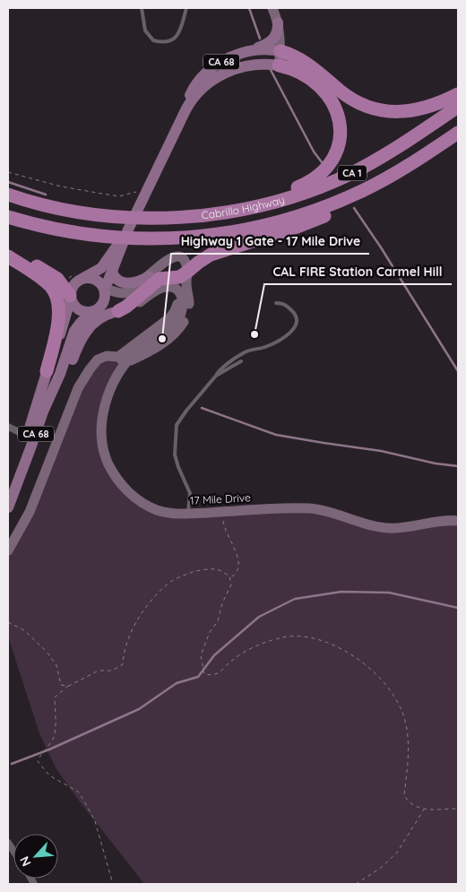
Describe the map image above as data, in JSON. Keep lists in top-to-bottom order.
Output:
{
  "streets": {
    "highway": ["CA 68", "CA 1", "Cabrillo Highway"],
    "main road": ["17 Mile Drive"]
  },
  "crossings": [
    ["CA 68", "Cabrillo Highway"]
  ],
  "places": ["CAL FIRE Station Carmel Hill", "Highway 1 Gate - 17 Mile Drive"],
  "north": "bottom left"
}
